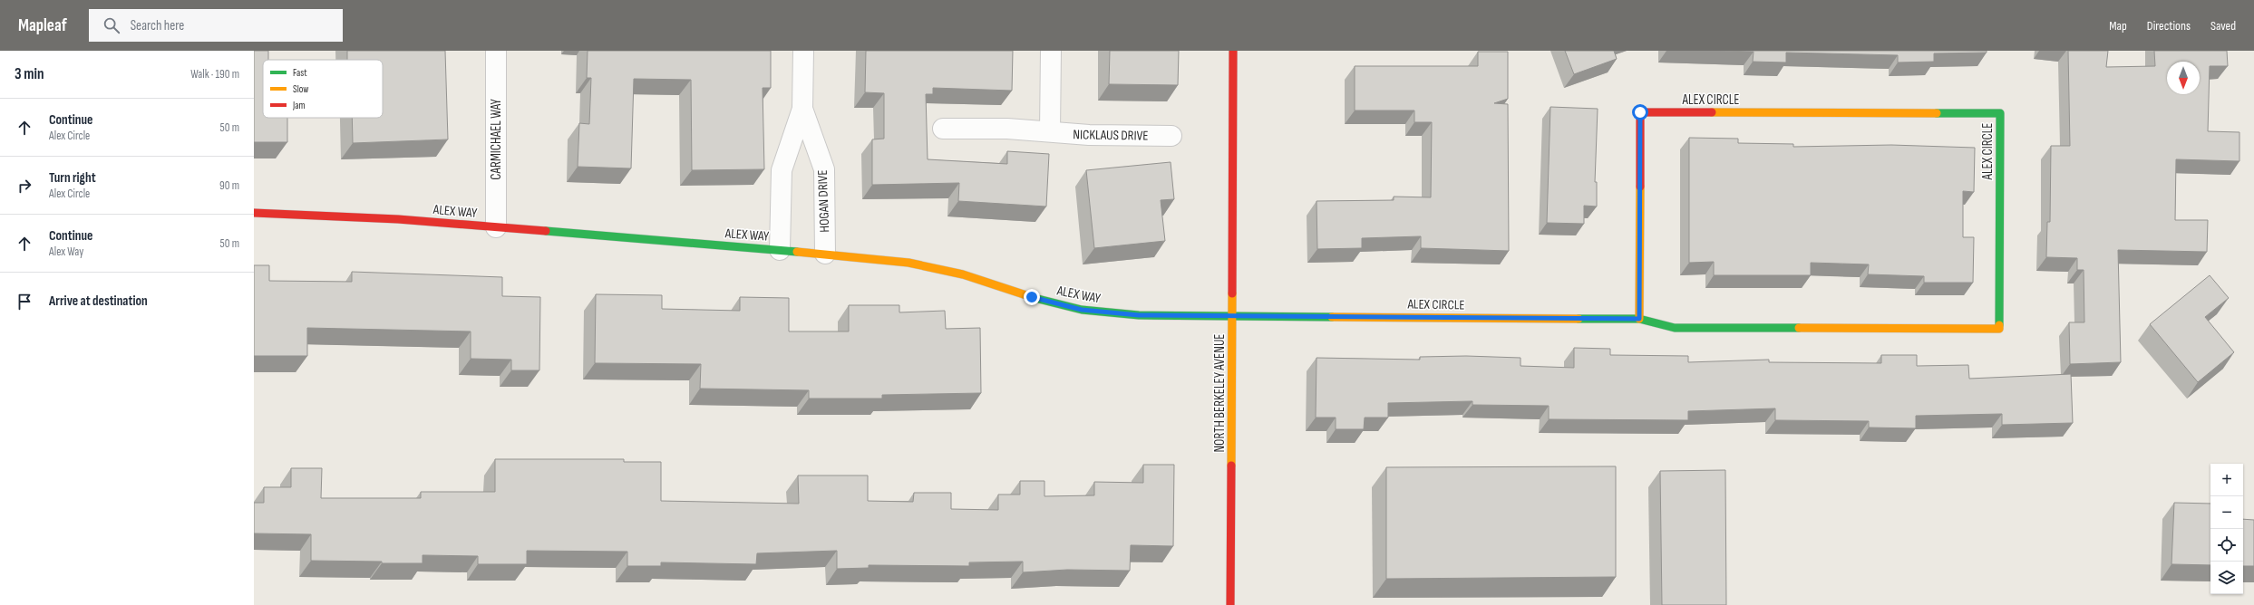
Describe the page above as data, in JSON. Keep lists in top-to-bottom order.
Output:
{
  "streets": {
    "street": [
      "ALEX CIRCLE",
      "NICKLAUS DRIVE",
      "CARMICHAEL WAY",
      "HOGAN DRIVE",
      "ALEX WAY",
      "NORTH BERKELEY AVENUE"
    ]
  },
  "crossings": [
    ["ALEX CIRCLE", "ALEX WAY"],
    ["ALEX CIRCLE", "NORTH BERKELEY AVENUE"],
    ["CARMICHAEL WAY", "ALEX WAY"],
    ["HOGAN DRIVE", "ALEX WAY"],
    ["ALEX WAY", "NORTH BERKELEY AVENUE"]
  ],
  "legend": ["Fast", "Slow", "Jam"],
  "north": "bottom",
  "page": {
    "header": "Mapleaf",
    "search": "Search here",
    "nav": ["Map", "Directions", "Saved"],
    "heading": ["3 min", "Walk · 190 m"],
    "list": [
      ["Continue", "Alex Circle", "50 m"],
      ["Turn right", "Alex Circle", "90 m"],
      ["Continue", "Alex Way", "50 m"],
      "Arrive at destination"
    ],
    "map_buttons": ["+", "−"]
  }
}
